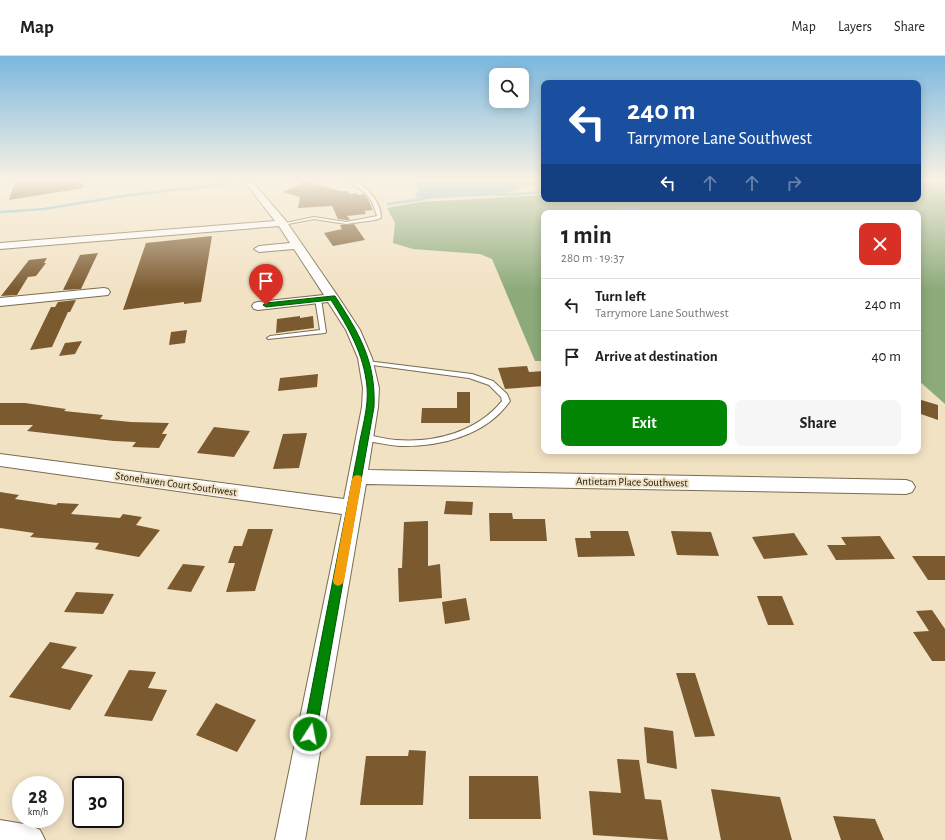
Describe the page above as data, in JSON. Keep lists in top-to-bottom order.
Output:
{
  "streets": {
    "street": ["Antietam Place Southwest", "Stonehaven Court Southwest"]
  },
  "page": {
    "header": "Map",
    "nav": ["Map", "Layers", "Share"],
    "turn": ["240 m", "Tarrymore Lane Southwest"],
    "heading": ["1 min", "280 m · 19:37"],
    "list": [
      {
        "name": "Turn left",
        "note": "Tarrymore Lane Southwest",
        "value": "240 m"
      },
      {
        "name": "Arrive at destination",
        "value": "40 m"
      }
    ],
    "buttons": ["Exit", "Share"],
    "speed": "28 km/h",
    "limit": "30"
  }
}
